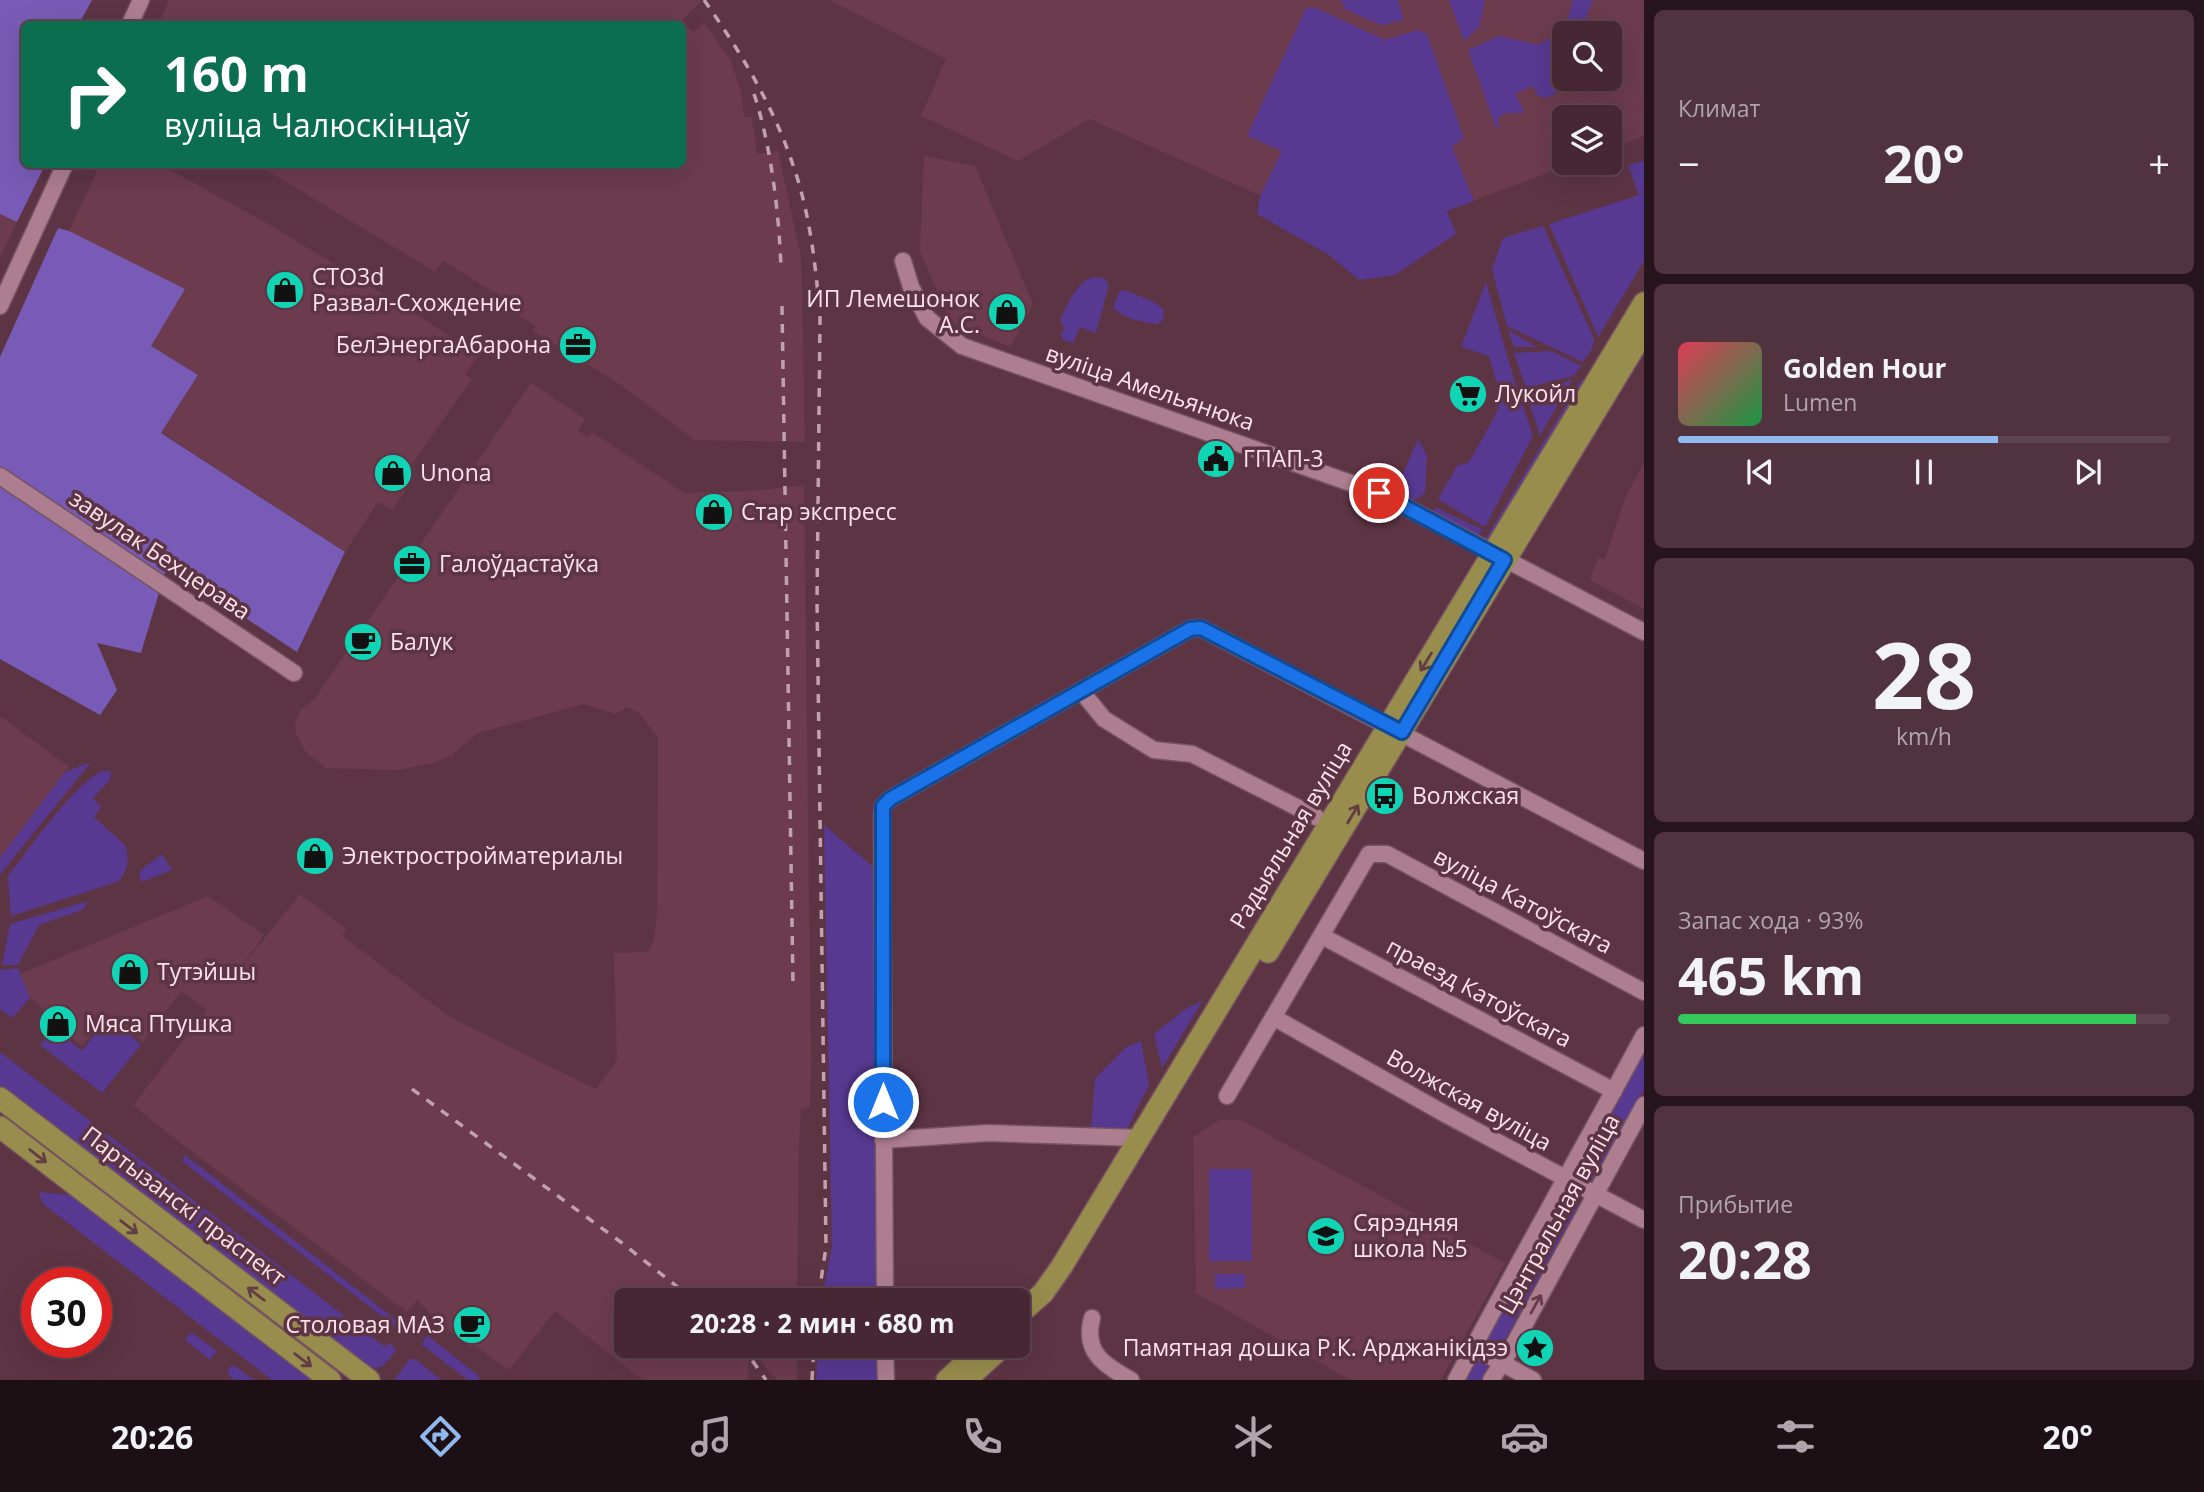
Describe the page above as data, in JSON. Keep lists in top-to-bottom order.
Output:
{
  "streets": {
    "main road": ["Радыяльная вуліца", "Партызанскі праспект"],
    "street": [
      "вуліца Амельянюка",
      "завулак Бехцерава",
      "вуліца Катоўскага",
      "праезд Катоўскага",
      "Волжская вуліца",
      "Цэнтральная вуліца"
    ]
  },
  "crossings": [
    ["вуліца Амельянюка", "Радыяльная вуліца"],
    ["вуліца Катоўскага", "праезд Катоўскага"],
    ["праезд Катоўскага", "Цэнтральная вуліца"],
    ["Волжская вуліца", "Цэнтральная вуліца"]
  ],
  "places": {
    "shop": [
      "СТО3d Развал-Схождение",
      "ИП Лемешонок А.С.",
      "Unona",
      "Стар экспресс",
      "Электростройматериалы",
      "Тутэйшы",
      "Мяса Птушка"
    ],
    "office": ["БелЭнергаАбарона", "Галоўдастаўка"],
    "supermarket": ["Лукойл"],
    "public building": ["ГПАП-3"],
    "cafe": ["Балук", "Столовая МАЗ"],
    "bus stop": ["Волжская"],
    "school or university": ["Сярэдняя школа №5"],
    "place": ["Памятная дошка Р.К. Арджанікідзэ"]
  },
  "page": {
    "tile": [
      "Климат",
      ["28", "km/h"],
      ["Запас хода · 93%", "465 km"],
      ["Прибытие", "20:28"]
    ],
    "turn": ["160 m", "вуліца Чалюскінцаў"],
    "heat": ["−", "20°", "+"],
    "song": ["Golden Hour", "Lumen"],
    "limit": "30",
    "trip": "20:28 · 2 мин · 680 m",
    "tabs": ["20:26", "20°"]
  }
}
